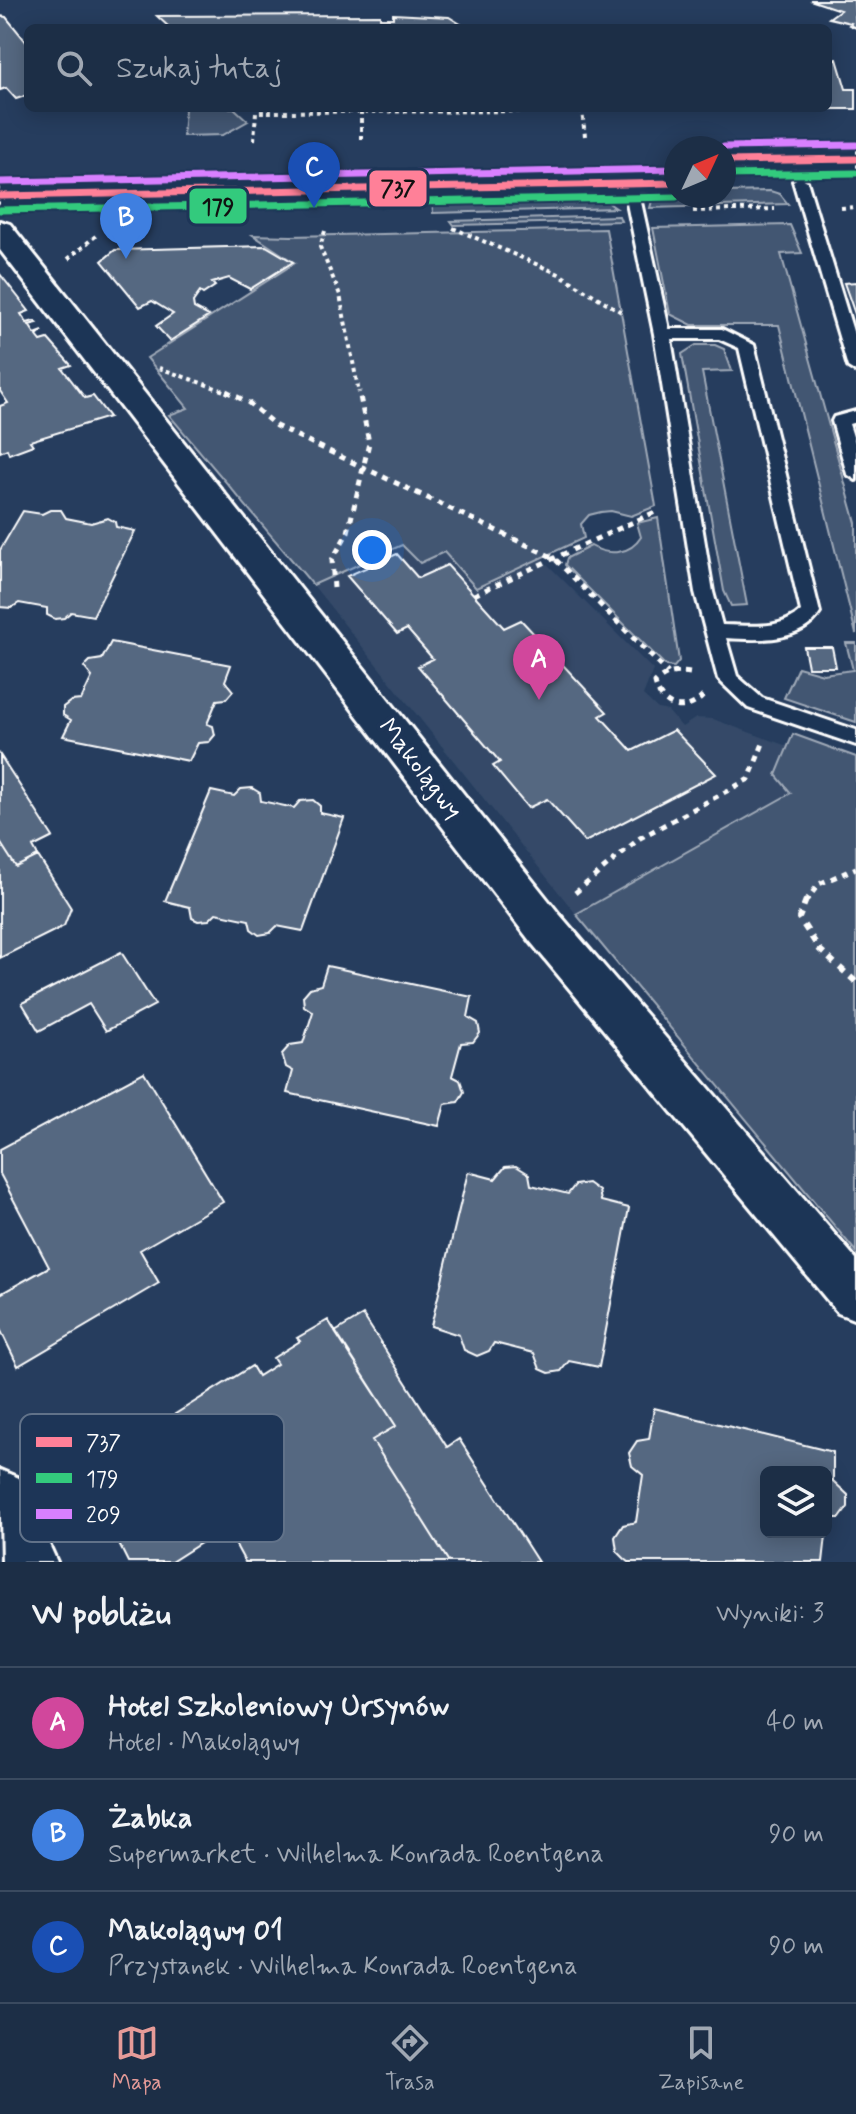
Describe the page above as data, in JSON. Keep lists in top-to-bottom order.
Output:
{
  "streets": {
    "street": ["Makolągwy"]
  },
  "lines": ["transit line 209", "transit line 737", "transit line 179"],
  "legend": ["737", "179", "209"],
  "north": "top right",
  "page": {
    "search": "Szukaj tutaj",
    "pins": ["C", "B", "A"],
    "heading": ["W pobliżu", "Wyniki: 3"],
    "list": [
      {
        "mark": "A",
        "name": "Hotel Szkoleniowy Ursynów",
        "note": "Hotel · Makolągwy",
        "value": "40 m"
      },
      {
        "mark": "B",
        "name": "Żabka",
        "note": "Supermarket · Wilhelma Konrada Roentgena",
        "value": "90 m"
      },
      {
        "mark": "C",
        "name": "Makolągwy 01",
        "note": "Przystanek · Wilhelma Konrada Roentgena",
        "value": "90 m"
      }
    ],
    "nav": ["Mapa", "Trasa", "Zapisane"]
  }
}
